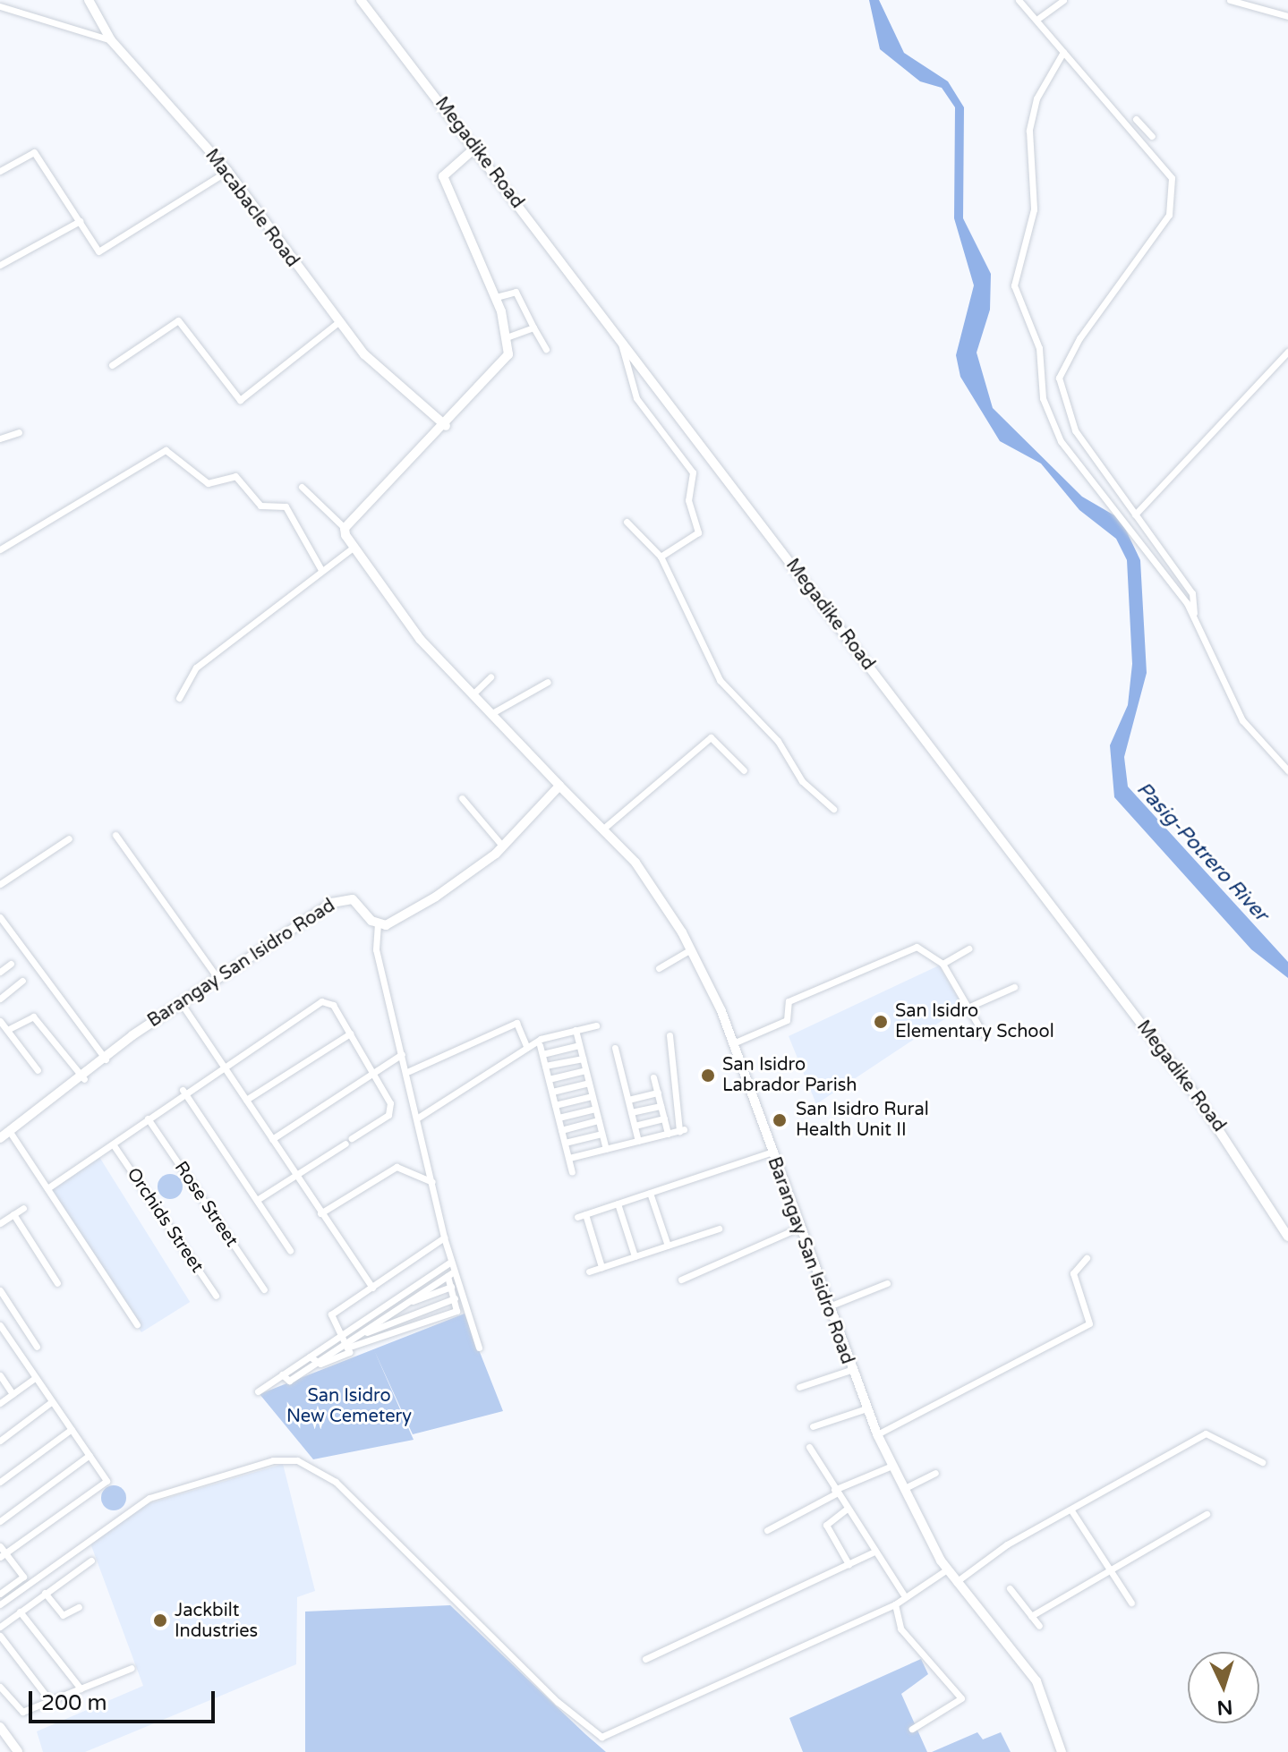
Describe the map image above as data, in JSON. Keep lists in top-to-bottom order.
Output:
{
  "streets": {
    "street": [
      "Megadike Road",
      "Macabacle Road",
      "Barangay San Isidro Road",
      "Rose Street",
      "Orchids Street"
    ]
  },
  "water": ["Pasig-Potrero River"],
  "parks": ["San Isidro New Cemetery"],
  "places": [
    "San Isidro Elementary School",
    "San Isidro Labrador Parish",
    "San Isidro Rural Health Unit II",
    "Jackbilt Industries"
  ],
  "scale_bar": "200 m",
  "north": "bottom"
}
